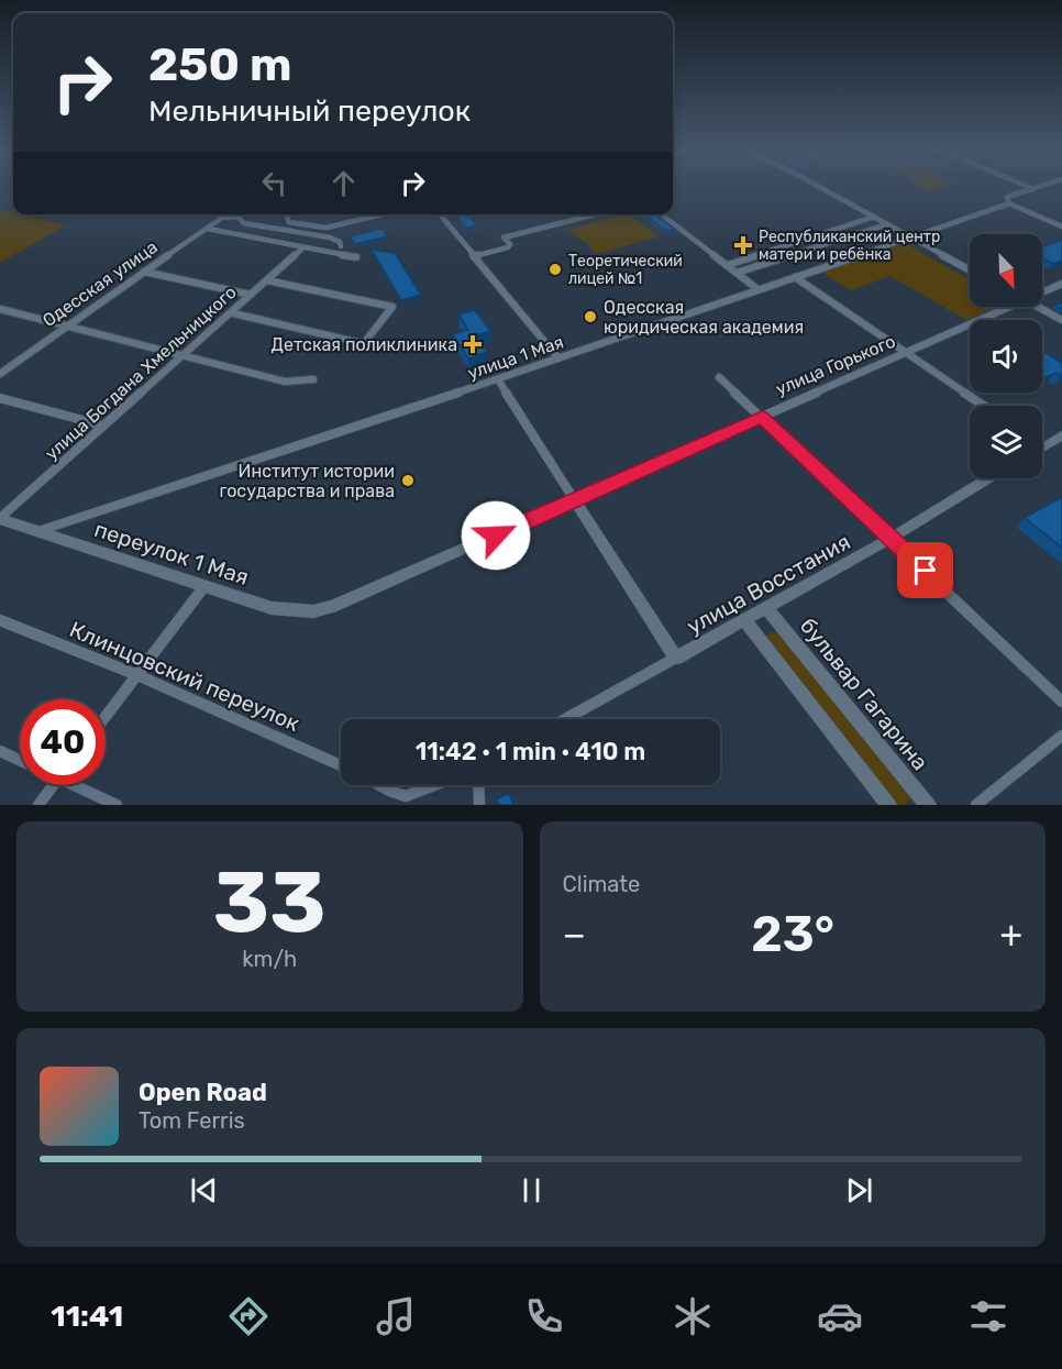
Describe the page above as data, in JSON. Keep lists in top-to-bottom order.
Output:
{
  "streets": {
    "street": [
      "Одесская улица",
      "улица 1 Мая",
      "улица Горького",
      "улица Богдана Хмельницкого",
      "переулок 1 Мая",
      "улица Восстания",
      "Клинцовский переулок",
      "бульвар Гагарина"
    ]
  },
  "crossings": [
    ["улица 1 Мая", "переулок 1 Мая"],
    ["улица Горького", "переулок 1 Мая"],
    ["улица Богдана Хмельницкого", "переулок 1 Мая"],
    ["улица Восстания", "бульвар Гагарина"]
  ],
  "places": {
    "health": ["Республиканский центр матери и ребёнка", "Детская поликлиника"],
    "other": ["Теоретический лицей №1", "Одесская юридическая академия", "Институт истории государства и права"]
  },
  "north": "bottom right",
  "page": {
    "turn": ["250 m", "Мельничный переулок"],
    "limit": "40",
    "trip": "11:42 · 1 min · 410 m",
    "tile": [
      ["33", "km/h"],
      "Climate"
    ],
    "heat": ["−", "23°", "+"],
    "song": ["Open Road", "Tom Ferris"],
    "tabs": "11:41"
  }
}
